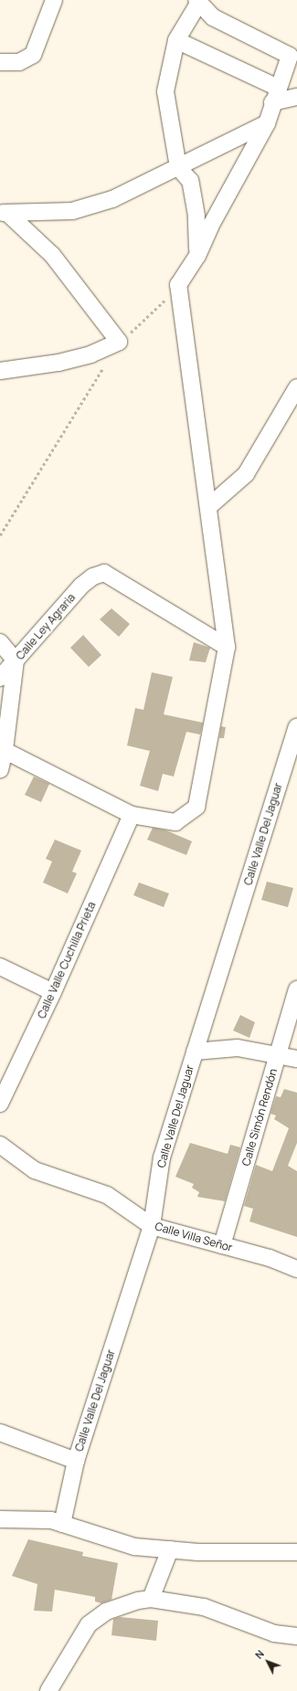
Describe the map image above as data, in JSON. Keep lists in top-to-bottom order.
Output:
{
  "streets": {
    "street": [
      "Calle Ley Agraria",
      "Calle Valle Del Jaguar",
      "Calle Valle Cuchilla Prieta",
      "Calle Simón Rendón",
      "Calle Villa Señor"
    ]
  },
  "crossings": [
    ["Calle Valle Del Jaguar", "Calle Villa Señor"],
    ["Calle Simón Rendón", "Calle Villa Señor"]
  ],
  "north": "top left"
}
